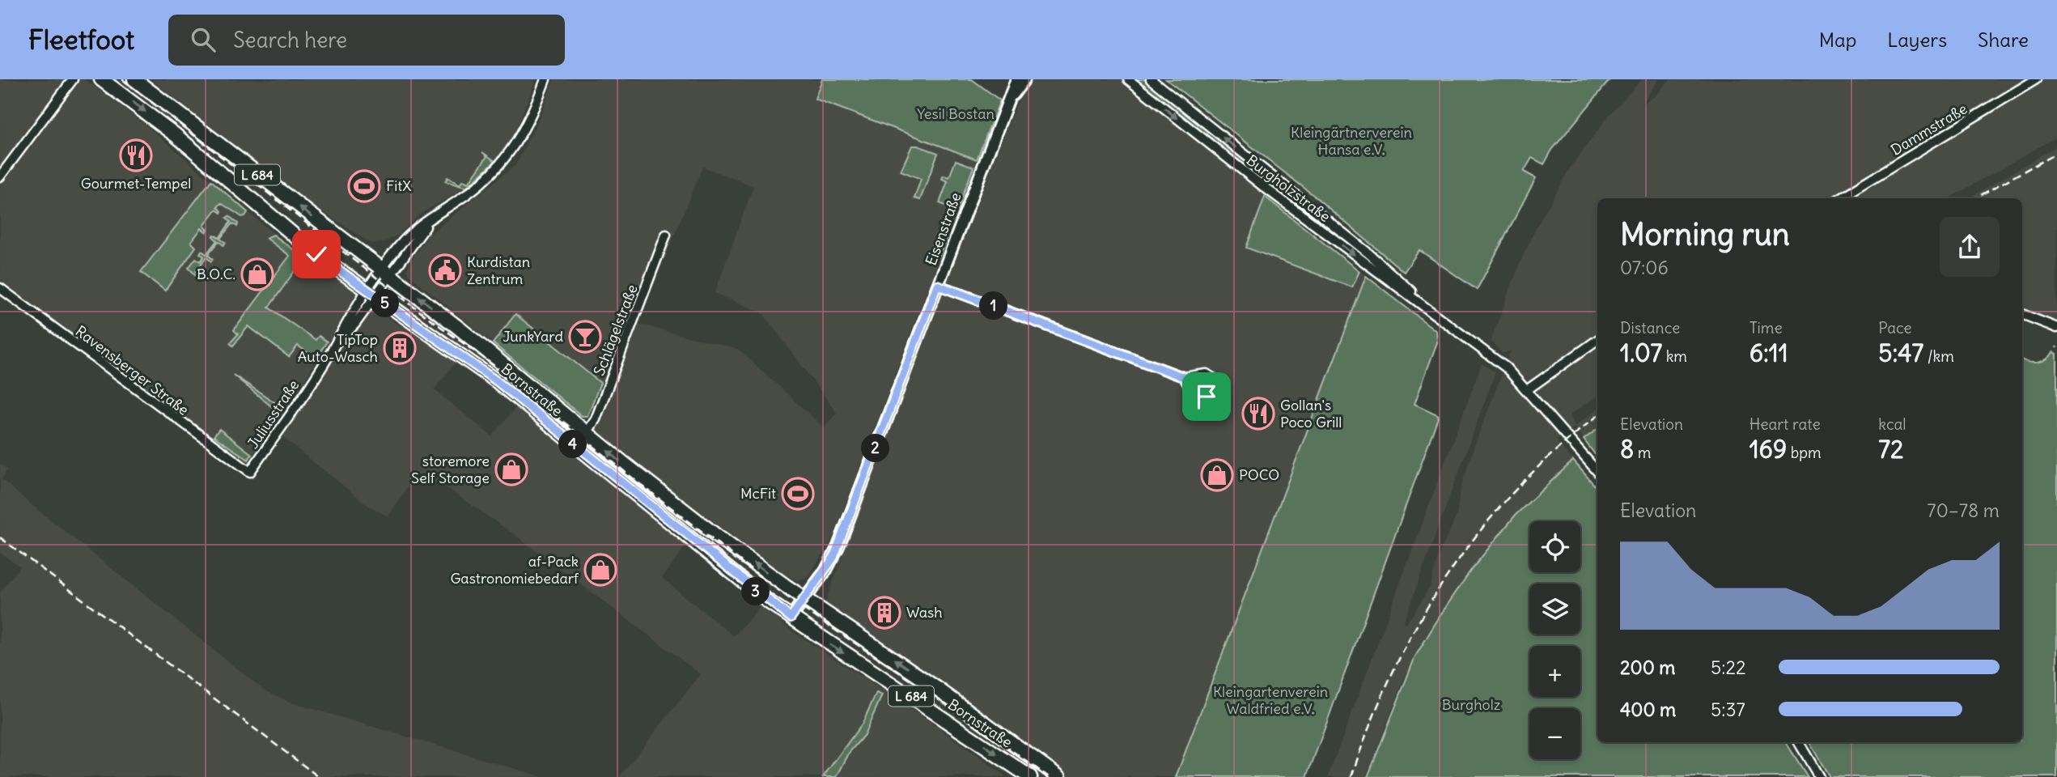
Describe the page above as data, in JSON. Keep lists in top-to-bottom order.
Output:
{
  "streets": {
    "main road": ["L 684", "Bornstraße"],
    "street": [
      "Dammstraße",
      "Burgholzstraße",
      "Eisenstraße",
      "Schlägelstraße",
      "Ravensberger Straße",
      "Juliusstraße"
    ]
  },
  "crossings": [
    ["Eisenstraße", "Bornstraße"],
    ["Schlägelstraße", "Bornstraße"],
    ["Ravensberger Straße", "Juliusstraße"],
    ["Bornstraße", "Juliusstraße"]
  ],
  "parks": [
    "Yesil Bostan",
    "Kleingärtnerverein Hansa e.V.",
    "Kleingartenverein Waldfried e.V.",
    "Burgholz"
  ],
  "places": {
    "restaurant": ["Gourmet-Tempel", "Gollan's Poco Grill"],
    "sports": ["FitX", "McFit"],
    "public building": ["Kurdistan Zentrum"],
    "shop": [
      "B.O.C.",
      "storemore Self Storage",
      "POCO",
      "af-Pack Gastronomiebedarf"
    ],
    "bar": ["JunkYard"],
    "building": ["TipTop Auto-Wasch", "Wash"]
  },
  "page": {
    "header": "Fleetfoot",
    "search": "Search here",
    "nav": ["Map", "Layers", "Share"],
    "heading": ["Morning run", "07:06"],
    "pins": [
      "5",
      "1",
      "4",
      "2",
      "3"
    ],
    "stats": [
      ["Distance", "1.07 km"],
      ["Time", "6:11"],
      ["Pace", "5:47 /km"],
      ["Elevation", "8 m"],
      ["Heart rate", "169 bpm"],
      ["kcal", "72"]
    ],
    "chart": ["Elevation", "70–78 m"],
    "map_buttons": ["+", "−"],
    "list": [
      {
        "name": "200 m",
        "note": "5:22"
      },
      {
        "name": "400 m",
        "note": "5:37"
      }
    ]
  }
}
